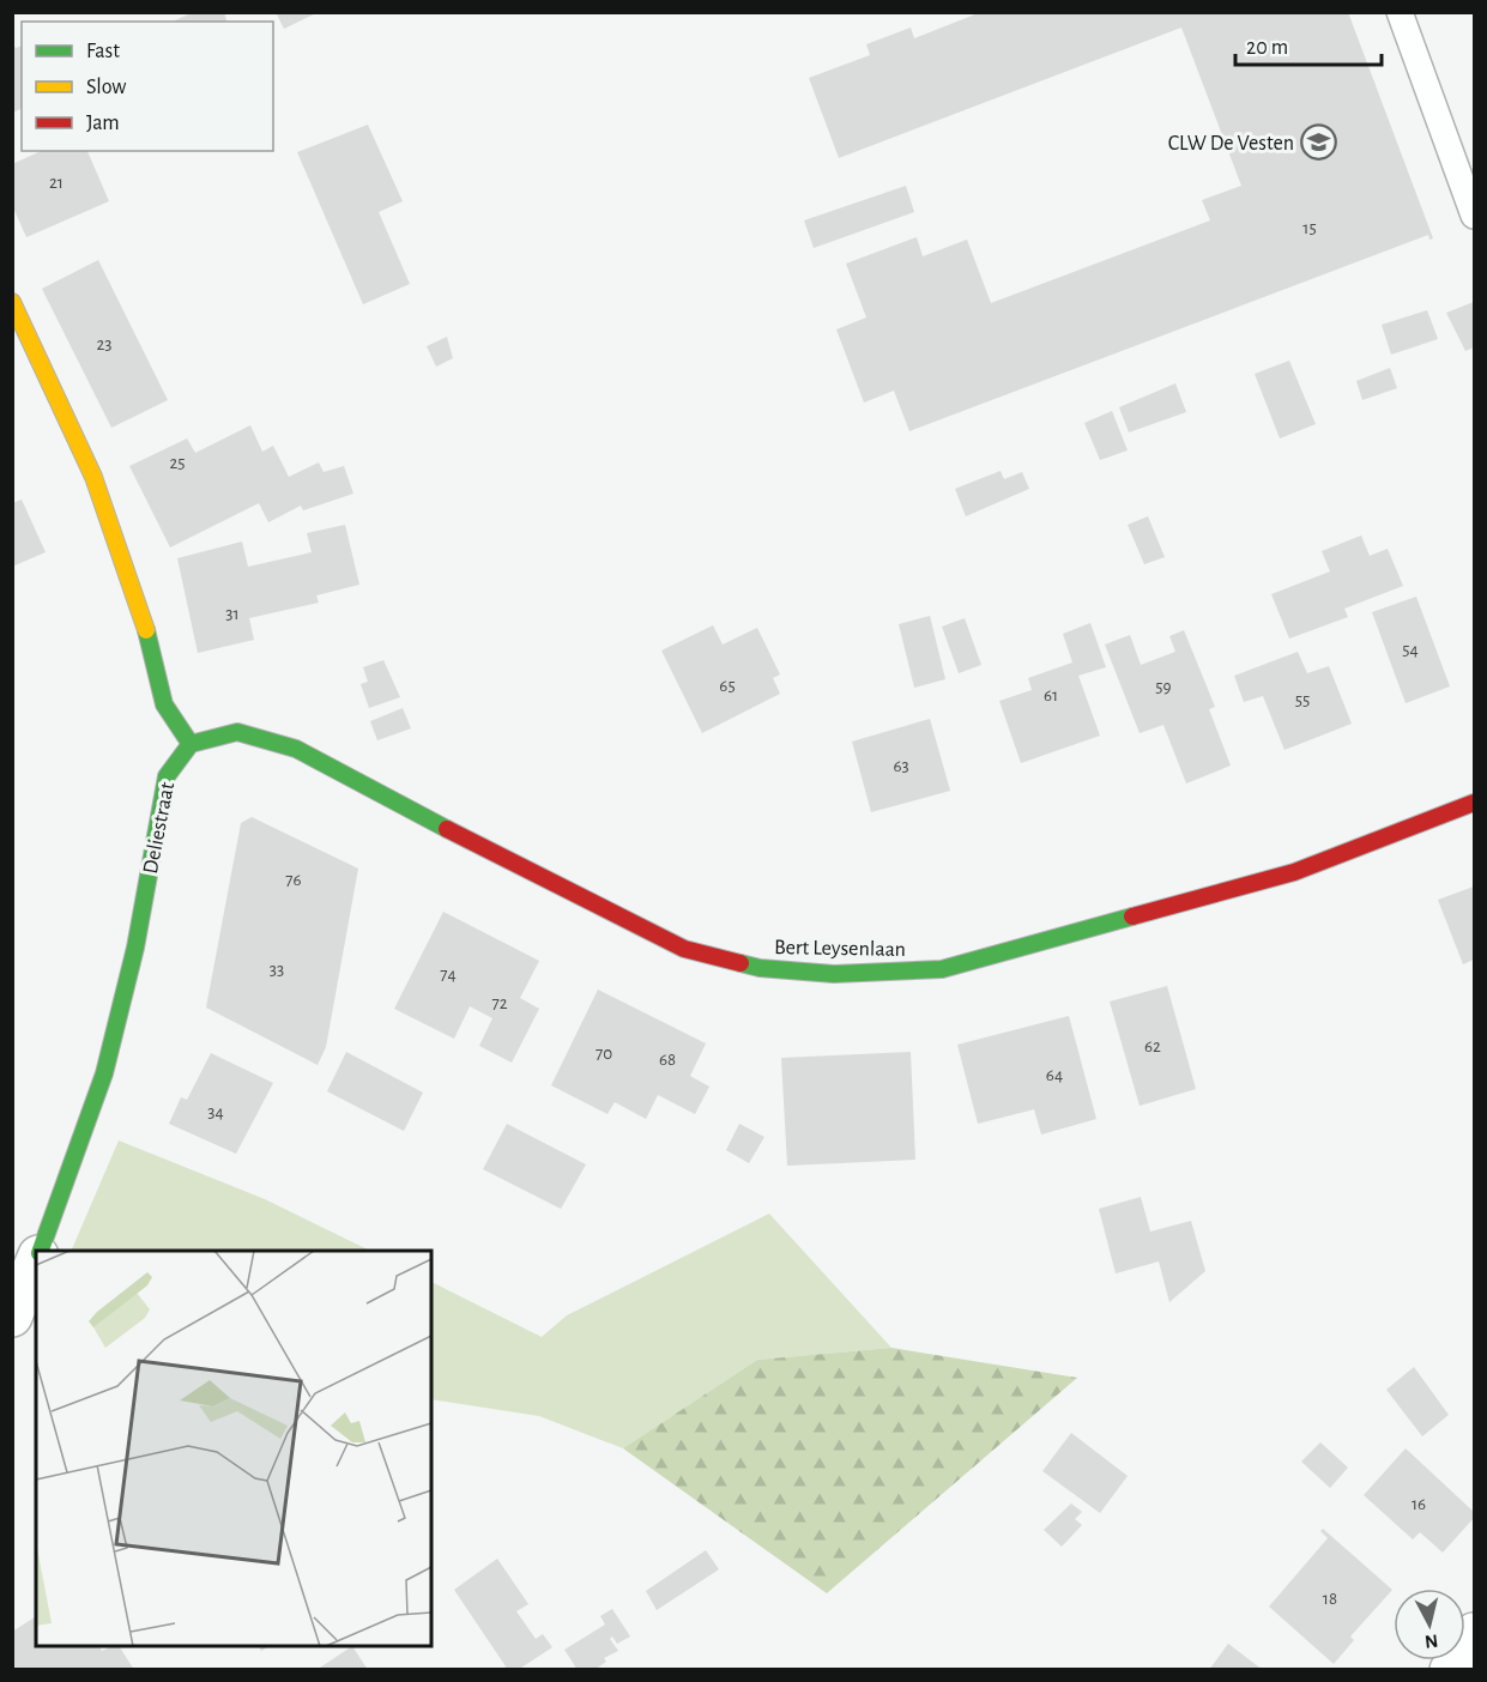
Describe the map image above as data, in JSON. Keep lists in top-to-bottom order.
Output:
{
  "streets": {
    "street": ["Deliestraat", "Bert Leysenlaan"]
  },
  "crossings": [
    ["Deliestraat", "Bert Leysenlaan"]
  ],
  "places": {
    "school or university": ["CLW De Vesten"]
  },
  "house_numbers": [
    "21",
    "15",
    "23",
    "25",
    "31",
    "54",
    "65",
    "59",
    "61",
    "55",
    "63",
    "76",
    "33",
    "74",
    "72",
    "62",
    "70",
    "68",
    "64",
    "34",
    "16",
    "18"
  ],
  "legend": ["Fast", "Slow", "Jam"],
  "scale_bar": "20 m",
  "north": "bottom"
}
